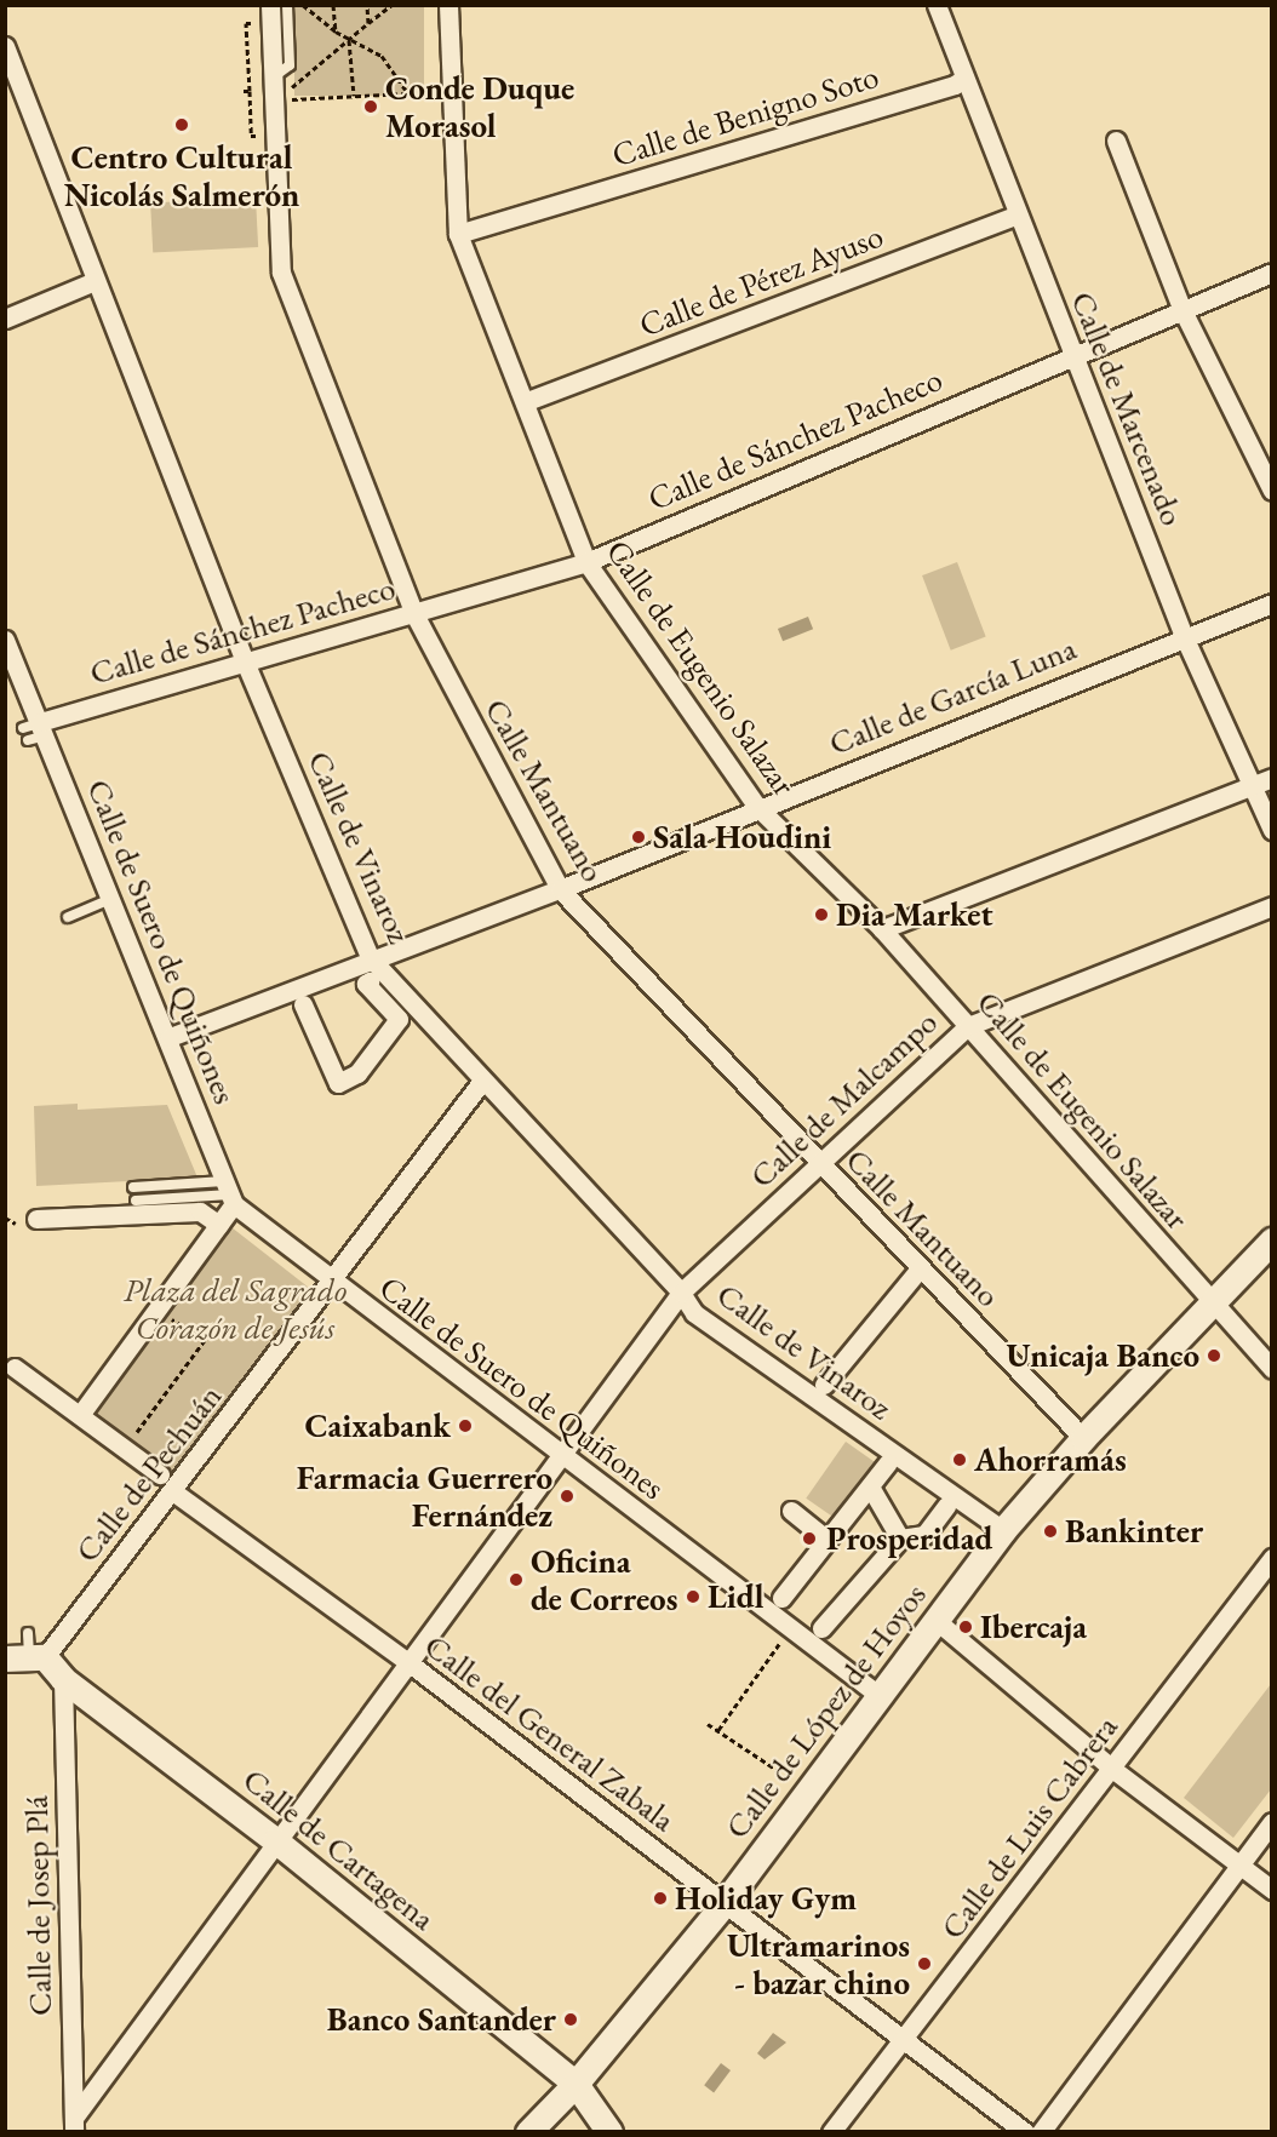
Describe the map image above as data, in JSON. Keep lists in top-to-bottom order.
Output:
{
  "streets": {
    "street": [
      "Calle de Benigno Soto",
      "Calle de Pérez Ayuso",
      "Calle de Marcenado",
      "Calle de Sánchez Pacheco",
      "Calle de Eugenio Salazar",
      "Calle de García Luna",
      "Calle Mantuano",
      "Calle de Vinaroz",
      "Calle de Suero de Quiñones",
      "Calle de Malcampo",
      "Calle de Pechuán",
      "Calle de López de Hoyos",
      "Calle del General Zabala",
      "Calle de Luis Cabrera",
      "Calle de Cartagena",
      "Calle de Josep Plá"
    ]
  },
  "crossings": [
    ["Calle de Benigno Soto", "Calle de Marcenado"],
    ["Calle de Benigno Soto", "Calle de Eugenio Salazar"],
    ["Calle de Pérez Ayuso", "Calle de Marcenado"],
    ["Calle de Pérez Ayuso", "Calle de Eugenio Salazar"],
    ["Calle de Marcenado", "Calle de Sánchez Pacheco"],
    ["Calle de Marcenado", "Calle de García Luna"],
    ["Calle de Sánchez Pacheco", "Calle de Eugenio Salazar"],
    ["Calle de Sánchez Pacheco", "Calle Mantuano"],
    ["Calle de Sánchez Pacheco", "Calle de Vinaroz"],
    ["Calle de Sánchez Pacheco", "Calle de Suero de Quiñones"],
    ["Calle de Eugenio Salazar", "Calle de García Luna"],
    ["Calle de Eugenio Salazar", "Calle de Malcampo"],
    ["Calle de Eugenio Salazar", "Calle de López de Hoyos"],
    ["Calle de García Luna", "Calle Mantuano"],
    ["Calle de García Luna", "Calle de Vinaroz"],
    ["Calle de García Luna", "Calle de Suero de Quiñones"],
    ["Calle Mantuano", "Calle de Malcampo"],
    ["Calle Mantuano", "Calle de López de Hoyos"],
    ["Calle de Vinaroz", "Calle de Malcampo"],
    ["Calle de Vinaroz", "Calle de Pechuán"],
    ["Calle de Vinaroz", "Calle de López de Hoyos"],
    ["Calle de Suero de Quiñones", "Calle de Malcampo"],
    ["Calle de Suero de Quiñones", "Calle de Pechuán"],
    ["Calle de Suero de Quiñones", "Calle de López de Hoyos"],
    ["Calle de Malcampo", "Calle del General Zabala"],
    ["Calle de Malcampo", "Calle de Cartagena"],
    ["Calle de Malcampo", "Calle de Josep Plá"],
    ["Calle de Pechuán", "Calle del General Zabala"],
    ["Calle de Pechuán", "Calle de Cartagena"],
    ["Calle de López de Hoyos", "Calle del General Zabala"],
    ["Calle de López de Hoyos", "Calle de Cartagena"],
    ["Calle del General Zabala", "Calle de Luis Cabrera"],
    ["Calle de Cartagena", "Calle de Josep Plá"]
  ],
  "parks": ["Plaza del Sagrado Corazón de Jesús"],
  "places": [
    "Conde Duque Morasol",
    "Centro Cultural Nicolás Salmerón",
    "Sala Houdini",
    "Dia Market",
    "Unicaja Banco",
    "Caixabank",
    "Ahorramás",
    "Farmacia Guerrero Fernández",
    "Bankinter",
    "Prosperidad",
    "Oficina de Correos",
    "Lidl",
    "Ibercaja",
    "Holiday Gym",
    "Ultramarinos - bazar chino",
    "Banco Santander"
  ]
}
